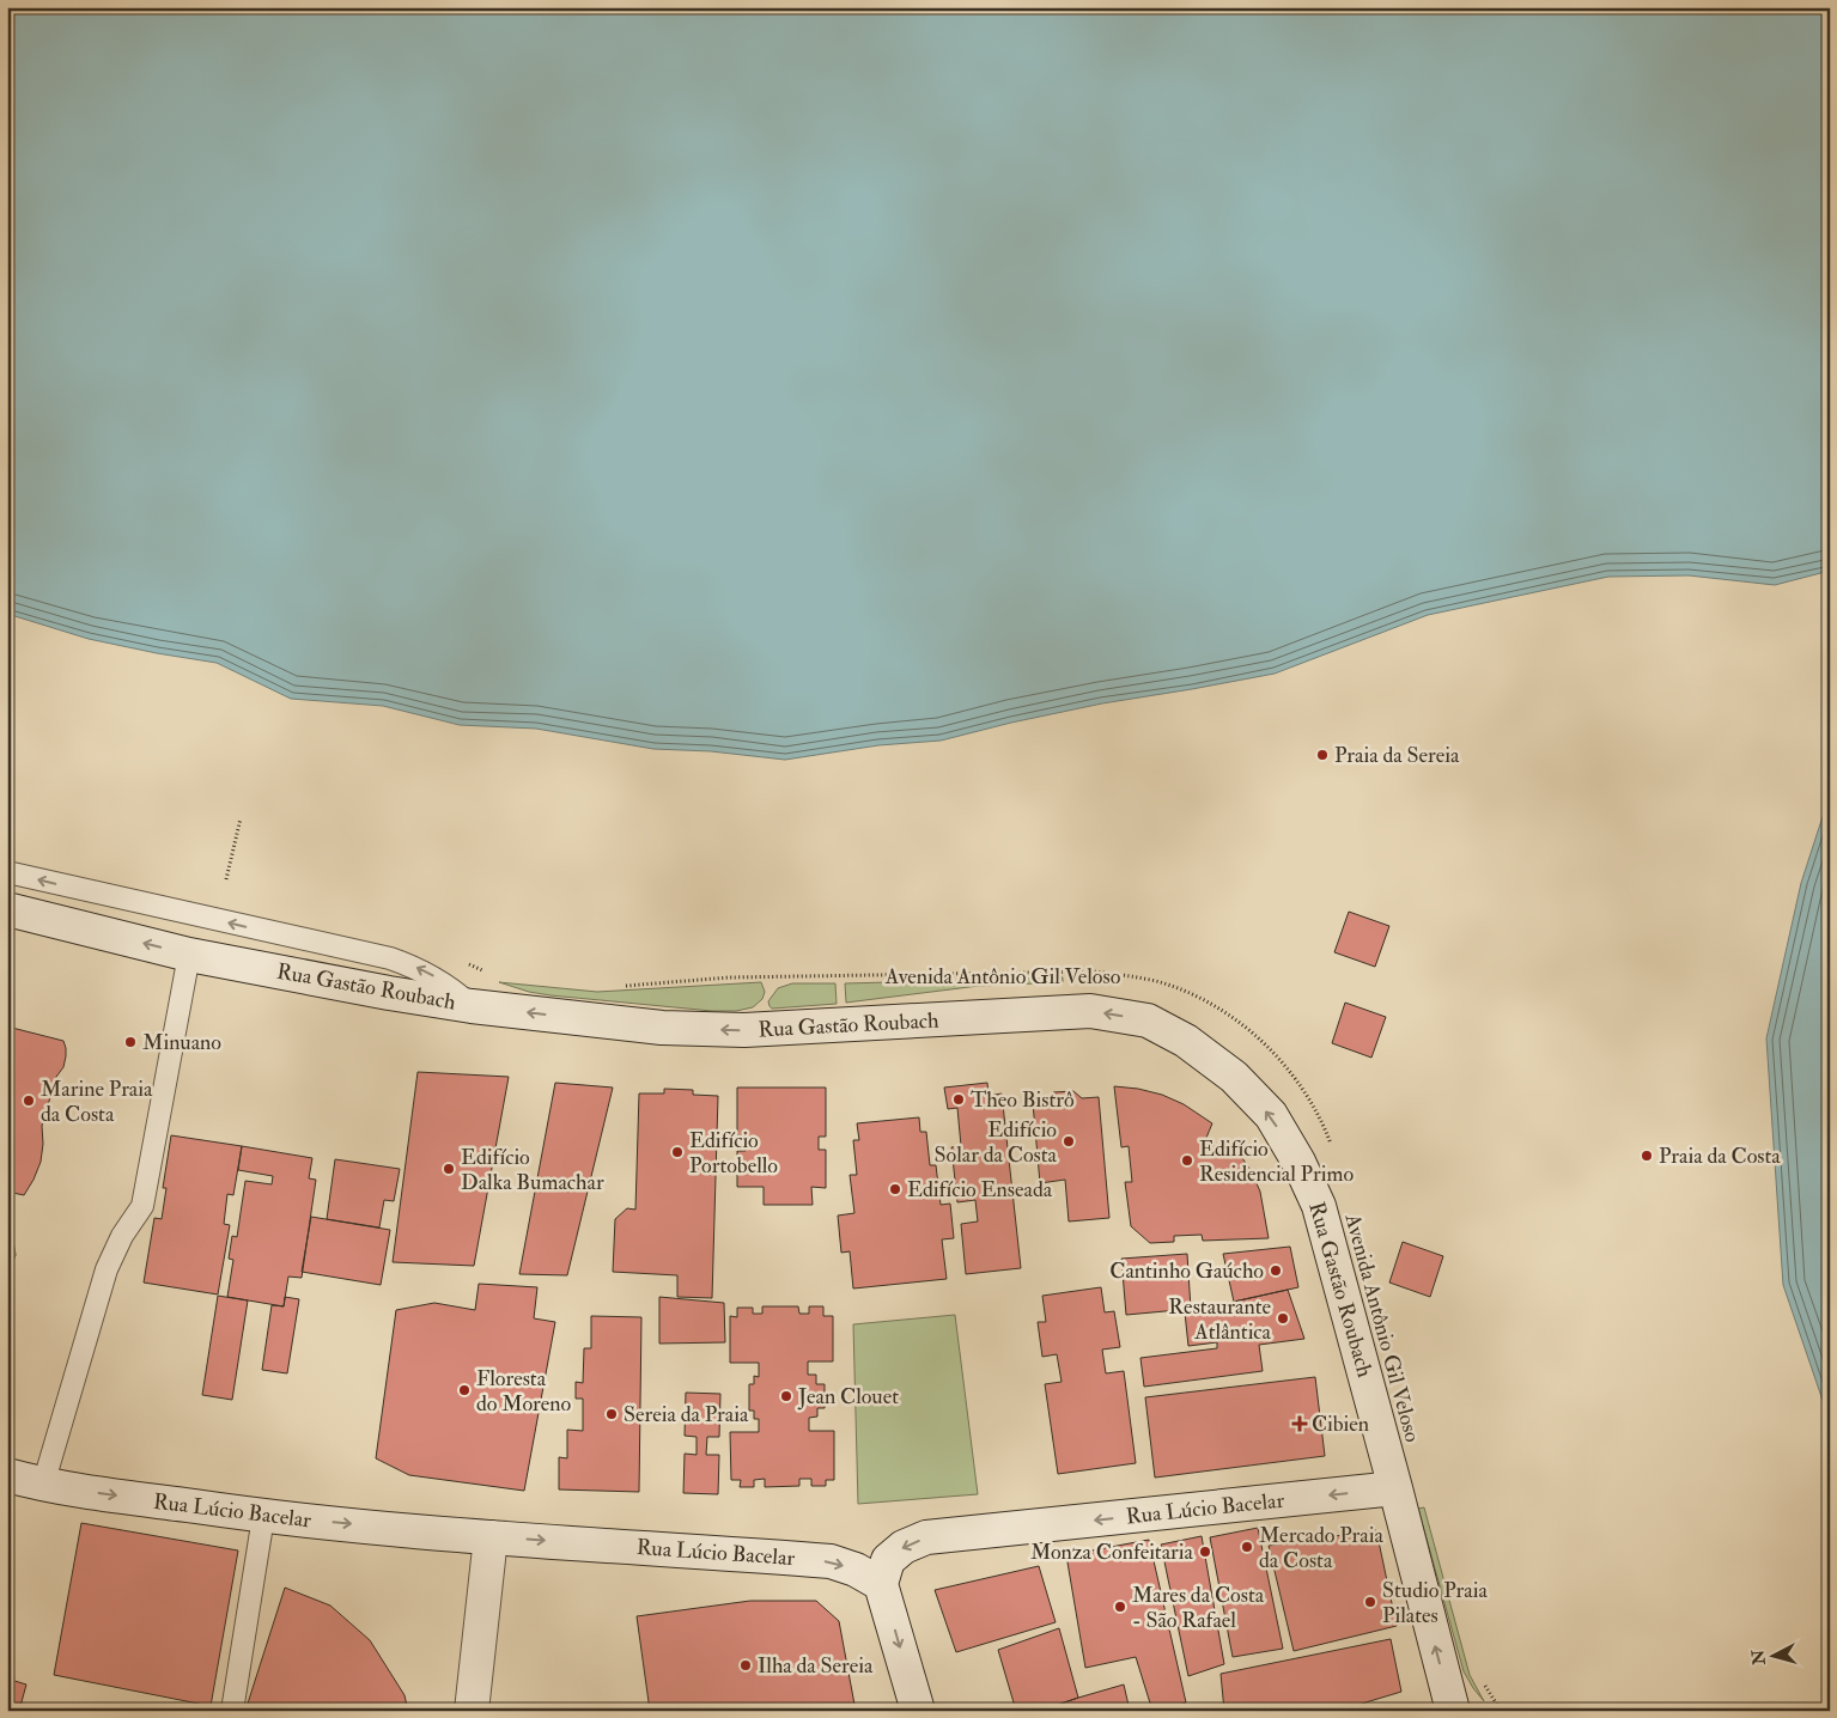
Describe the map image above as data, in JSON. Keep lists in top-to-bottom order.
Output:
{
  "streets": {
    "street": ["Rua Gastão Roubach", "Rua Lúcio Bacelar"],
    "path": ["Avenida Antônio Gil Veloso"]
  },
  "crossings": [
    ["Rua Gastão Roubach", "Rua Lúcio Bacelar"]
  ],
  "one_way": ["Rua Gastão Roubach"],
  "places": {
    "other": [
      "Praia da Sereia",
      "Minuano",
      "Theo Bistrô",
      "Marine Praia da Costa",
      "Edifício Solar da Costa",
      "Edifício Portobello",
      "Praia da Costa",
      "Edifício Residencial Primo",
      "Edifício Dalka Bumachar",
      "Edifício Enseada",
      "Cantinho Gaúcho",
      "Restaurante Atlântica",
      "Floresta do Moreno",
      "Jean Clouet",
      "Sereia da Praia",
      "Mercado Praia da Costa",
      "Monza Confeitaria",
      "Studio Praia Pilates",
      "Mares da Costa - São Rafael",
      "Ilha da Sereia"
    ],
    "health": ["Cibien"]
  },
  "north": "left"
}
